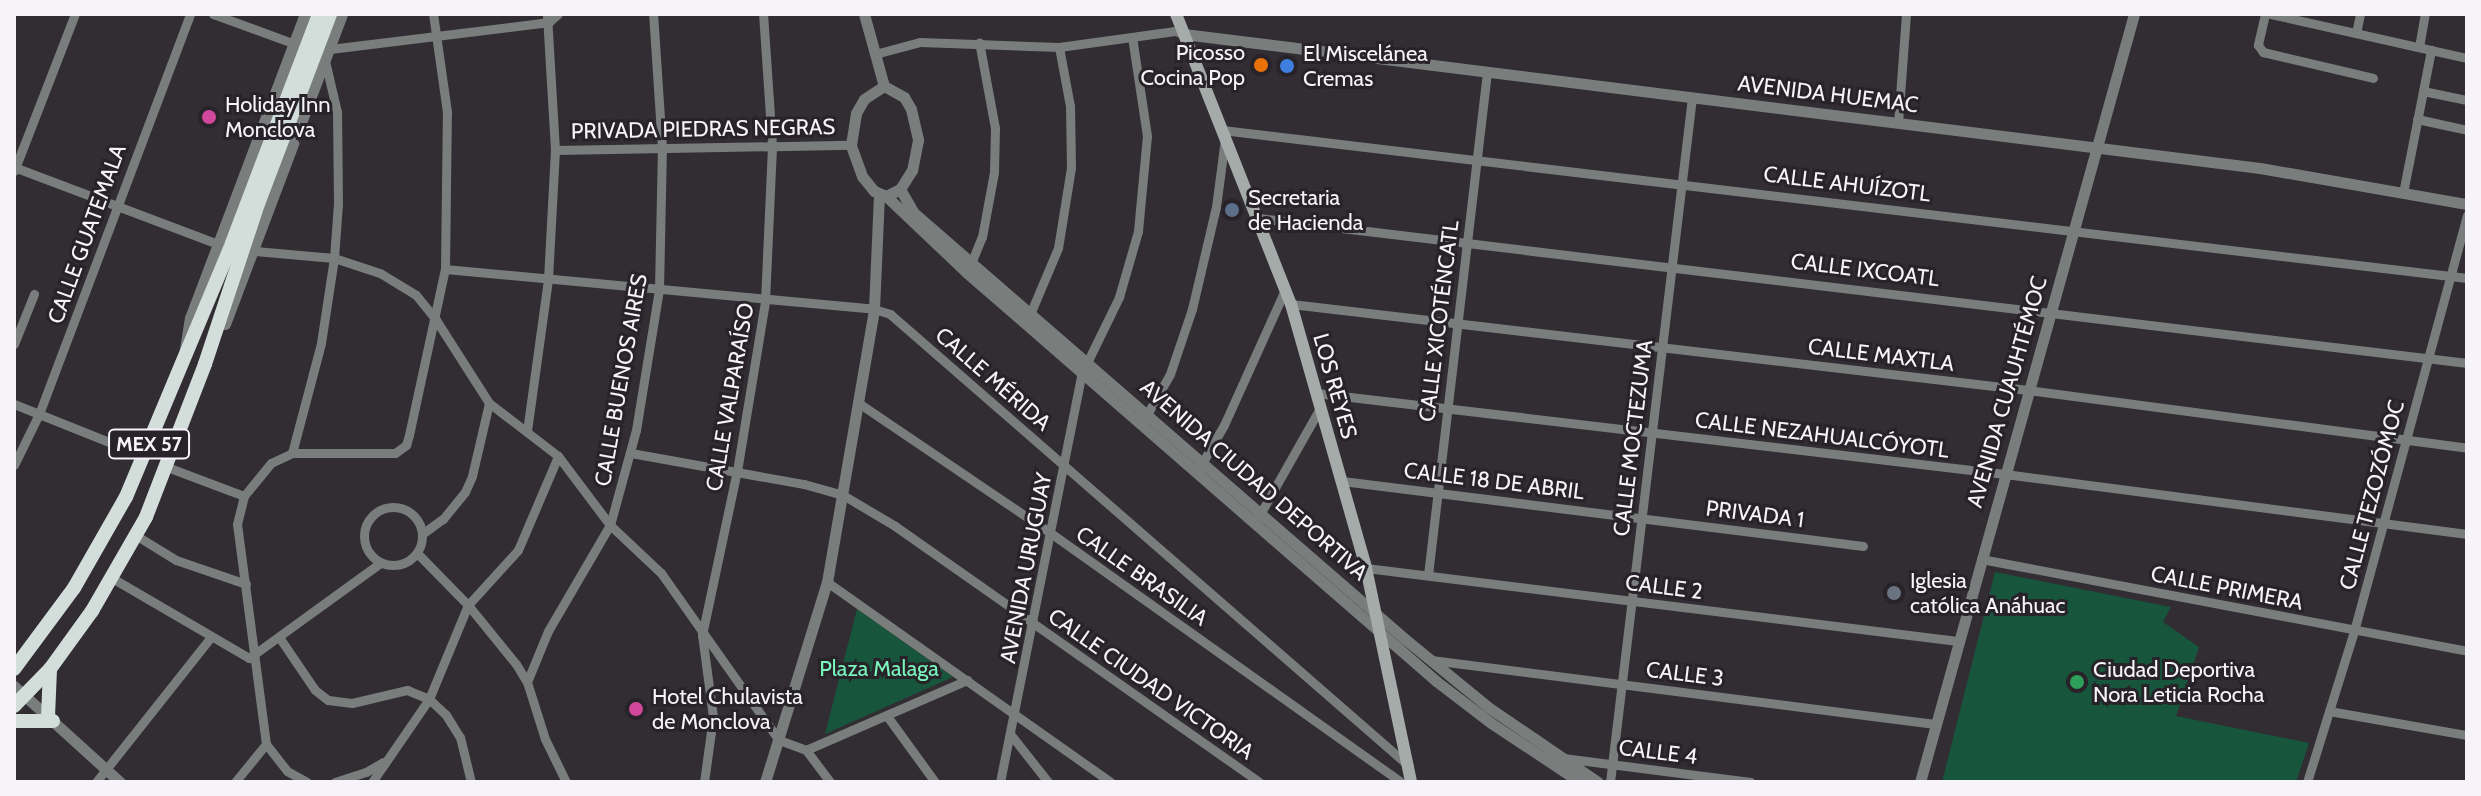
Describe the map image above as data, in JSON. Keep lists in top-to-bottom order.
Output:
{
  "streets": {
    "highway": ["MEX 57"],
    "main road": ["LOS REYES"],
    "street": [
      "AVENIDA HUEMAC",
      "PRIVADA PIEDRAS NEGRAS",
      "CALLE AHUÍZOTL",
      "CALLE GUATEMALA",
      "CALLE IXCOATL",
      "CALLE XICOTÉNCATL",
      "CALLE MAXTLA",
      "CALLE MÉRIDA",
      "CALLE BUENOS AIRES",
      "AVENIDA CUAUHTÉMOC",
      "CALLE VALPARAÍSO",
      "CALLE NEZAHUALCÓYOTL",
      "CALLE MOCTEZUMA",
      "AVENIDA CIUDAD DEPORTIVA",
      "CALLE 18 DE ABRIL",
      "CALLE TEZOZÓMOC",
      "PRIVADA 1",
      "AVENIDA URUGUAY",
      "CALLE BRASILIA",
      "CALLE 2",
      "CALLE PRIMERA",
      "CALLE 3",
      "CALLE CIUDAD VICTORIA",
      "CALLE 4"
    ]
  },
  "crossings": [
    ["AVENIDA HUEMAC", "CALLE XICOTÉNCATL"],
    ["AVENIDA HUEMAC", "LOS REYES"],
    ["AVENIDA HUEMAC", "AVENIDA CUAUHTÉMOC"],
    ["AVENIDA HUEMAC", "CALLE MOCTEZUMA"],
    ["PRIVADA PIEDRAS NEGRAS", "CALLE BUENOS AIRES"],
    ["PRIVADA PIEDRAS NEGRAS", "CALLE VALPARAÍSO"],
    ["PRIVADA PIEDRAS NEGRAS", "AVENIDA CIUDAD DEPORTIVA"],
    ["CALLE AHUÍZOTL", "CALLE XICOTÉNCATL"],
    ["CALLE AHUÍZOTL", "LOS REYES"],
    ["CALLE AHUÍZOTL", "AVENIDA CUAUHTÉMOC"],
    ["CALLE AHUÍZOTL", "CALLE MOCTEZUMA"],
    ["CALLE AHUÍZOTL", "CALLE TEZOZÓMOC"],
    ["CALLE IXCOATL", "CALLE XICOTÉNCATL"],
    ["CALLE IXCOATL", "LOS REYES"],
    ["CALLE IXCOATL", "AVENIDA CUAUHTÉMOC"],
    ["CALLE IXCOATL", "CALLE MOCTEZUMA"],
    ["CALLE IXCOATL", "CALLE TEZOZÓMOC"],
    ["CALLE XICOTÉNCATL", "CALLE MAXTLA"],
    ["CALLE XICOTÉNCATL", "CALLE NEZAHUALCÓYOTL"],
    ["CALLE XICOTÉNCATL", "CALLE 18 DE ABRIL"],
    ["CALLE XICOTÉNCATL", "CALLE 2"],
    ["CALLE MAXTLA", "LOS REYES"],
    ["CALLE MAXTLA", "AVENIDA CUAUHTÉMOC"],
    ["CALLE MAXTLA", "CALLE MOCTEZUMA"],
    ["CALLE MAXTLA", "CALLE TEZOZÓMOC"],
    ["CALLE MÉRIDA", "CALLE BUENOS AIRES"],
    ["CALLE MÉRIDA", "LOS REYES"],
    ["CALLE MÉRIDA", "CALLE VALPARAÍSO"],
    ["CALLE MÉRIDA", "AVENIDA URUGUAY"],
    ["CALLE BUENOS AIRES", "CALLE CIUDAD VICTORIA"],
    ["LOS REYES", "CALLE NEZAHUALCÓYOTL"],
    ["LOS REYES", "AVENIDA CIUDAD DEPORTIVA"],
    ["LOS REYES", "CALLE 18 DE ABRIL"],
    ["LOS REYES", "CALLE 2"],
    ["AVENIDA CUAUHTÉMOC", "CALLE NEZAHUALCÓYOTL"],
    ["AVENIDA CUAUHTÉMOC", "CALLE 2"],
    ["AVENIDA CUAUHTÉMOC", "CALLE PRIMERA"],
    ["AVENIDA CUAUHTÉMOC", "CALLE 3"],
    ["CALLE VALPARAÍSO", "CALLE CIUDAD VICTORIA"],
    ["CALLE NEZAHUALCÓYOTL", "CALLE MOCTEZUMA"],
    ["CALLE NEZAHUALCÓYOTL", "CALLE TEZOZÓMOC"],
    ["CALLE MOCTEZUMA", "CALLE 18 DE ABRIL"],
    ["CALLE MOCTEZUMA", "PRIVADA 1"],
    ["CALLE MOCTEZUMA", "CALLE 2"],
    ["CALLE MOCTEZUMA", "CALLE 3"],
    ["CALLE MOCTEZUMA", "CALLE 4"],
    ["AVENIDA CIUDAD DEPORTIVA", "AVENIDA URUGUAY"],
    ["AVENIDA CIUDAD DEPORTIVA", "CALLE 3"],
    ["AVENIDA CIUDAD DEPORTIVA", "CALLE 4"],
    ["CALLE 18 DE ABRIL", "PRIVADA 1"],
    ["CALLE TEZOZÓMOC", "CALLE PRIMERA"],
    ["AVENIDA URUGUAY", "CALLE BRASILIA"],
    ["AVENIDA URUGUAY", "CALLE CIUDAD VICTORIA"]
  ],
  "parks": ["Plaza Malaga"],
  "places": [
    "Picosso Cocina Pop",
    "El Miscelánea Cremas",
    "Holiday Inn Monclova",
    "Secretaria de Hacienda",
    "Iglesia católica Anáhuac",
    "Ciudad Deportiva Nora Leticia Rocha",
    "Hotel Chulavista de Monclova"
  ]
}
